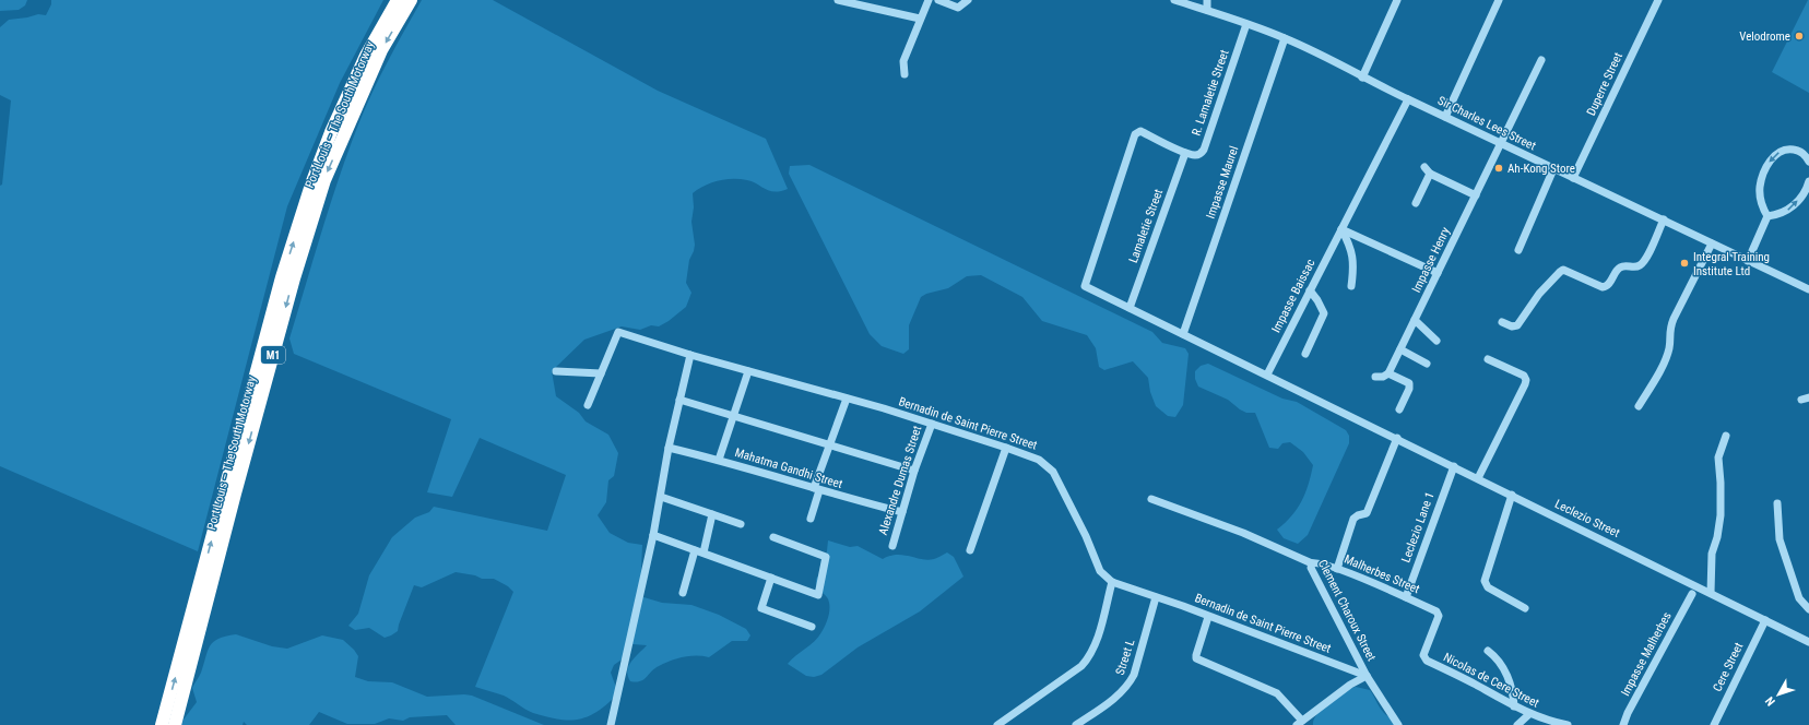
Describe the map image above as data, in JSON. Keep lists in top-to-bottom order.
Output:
{
  "streets": {
    "highway": ["Port Louis – The South Motorway", "M1"],
    "street": [
      "Duperre Street",
      "R. Lamaletie Street",
      "Sir Charles Lees Street",
      "Impasse Maurel",
      "Lamaletie Street",
      "Impasse Henry",
      "Impasse Baissac",
      "Bernadin de Saint Pierre Street",
      "Mahatma Gandhi Street",
      "Alexandre Dumas Street",
      "Leclezio Street",
      "Leclezio Lane 1",
      "Malherbes Street",
      "Clement Charoux Street",
      "Impasse Malherbes",
      "Street L",
      "Cere Street",
      "Nicolas de Cere Street"
    ]
  },
  "crossings": [
    ["Duperre Street", "Sir Charles Lees Street"],
    ["R. Lamaletie Street", "Sir Charles Lees Street"],
    ["R. Lamaletie Street", "Lamaletie Street"],
    ["R. Lamaletie Street", "Leclezio Street"],
    ["Sir Charles Lees Street", "Impasse Maurel"],
    ["Sir Charles Lees Street", "Impasse Henry"],
    ["Sir Charles Lees Street", "Impasse Baissac"],
    ["Impasse Maurel", "Leclezio Street"],
    ["Lamaletie Street", "Leclezio Street"],
    ["Impasse Baissac", "Leclezio Street"],
    ["Bernadin de Saint Pierre Street", "Alexandre Dumas Street"],
    ["Bernadin de Saint Pierre Street", "Clement Charoux Street"],
    ["Bernadin de Saint Pierre Street", "Street L"],
    ["Mahatma Gandhi Street", "Alexandre Dumas Street"],
    ["Leclezio Street", "Leclezio Lane 1"],
    ["Leclezio Street", "Cere Street"],
    ["Leclezio Lane 1", "Malherbes Street"],
    ["Malherbes Street", "Clement Charoux Street"],
    ["Malherbes Street", "Nicolas de Cere Street"]
  ],
  "places": ["Velodrome", "Ah-Kong Store", "Integral Training Institute Ltd"],
  "north": "bottom left"
}
